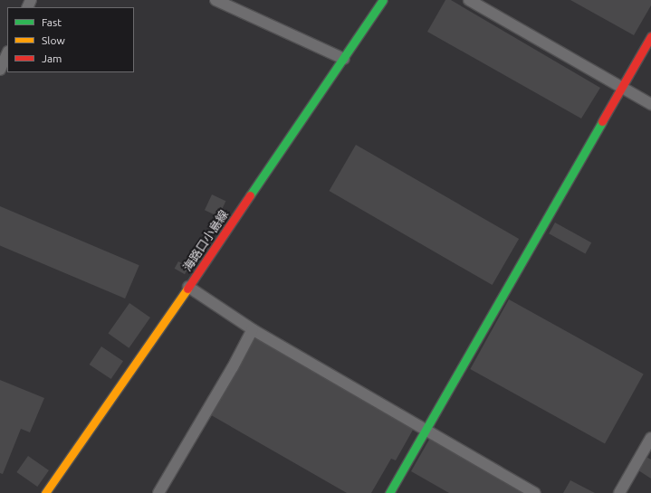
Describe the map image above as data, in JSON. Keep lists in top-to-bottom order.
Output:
{
  "streets": {
    "main road": ["海路口小島線"]
  },
  "legend": ["Fast", "Slow", "Jam"]
}
